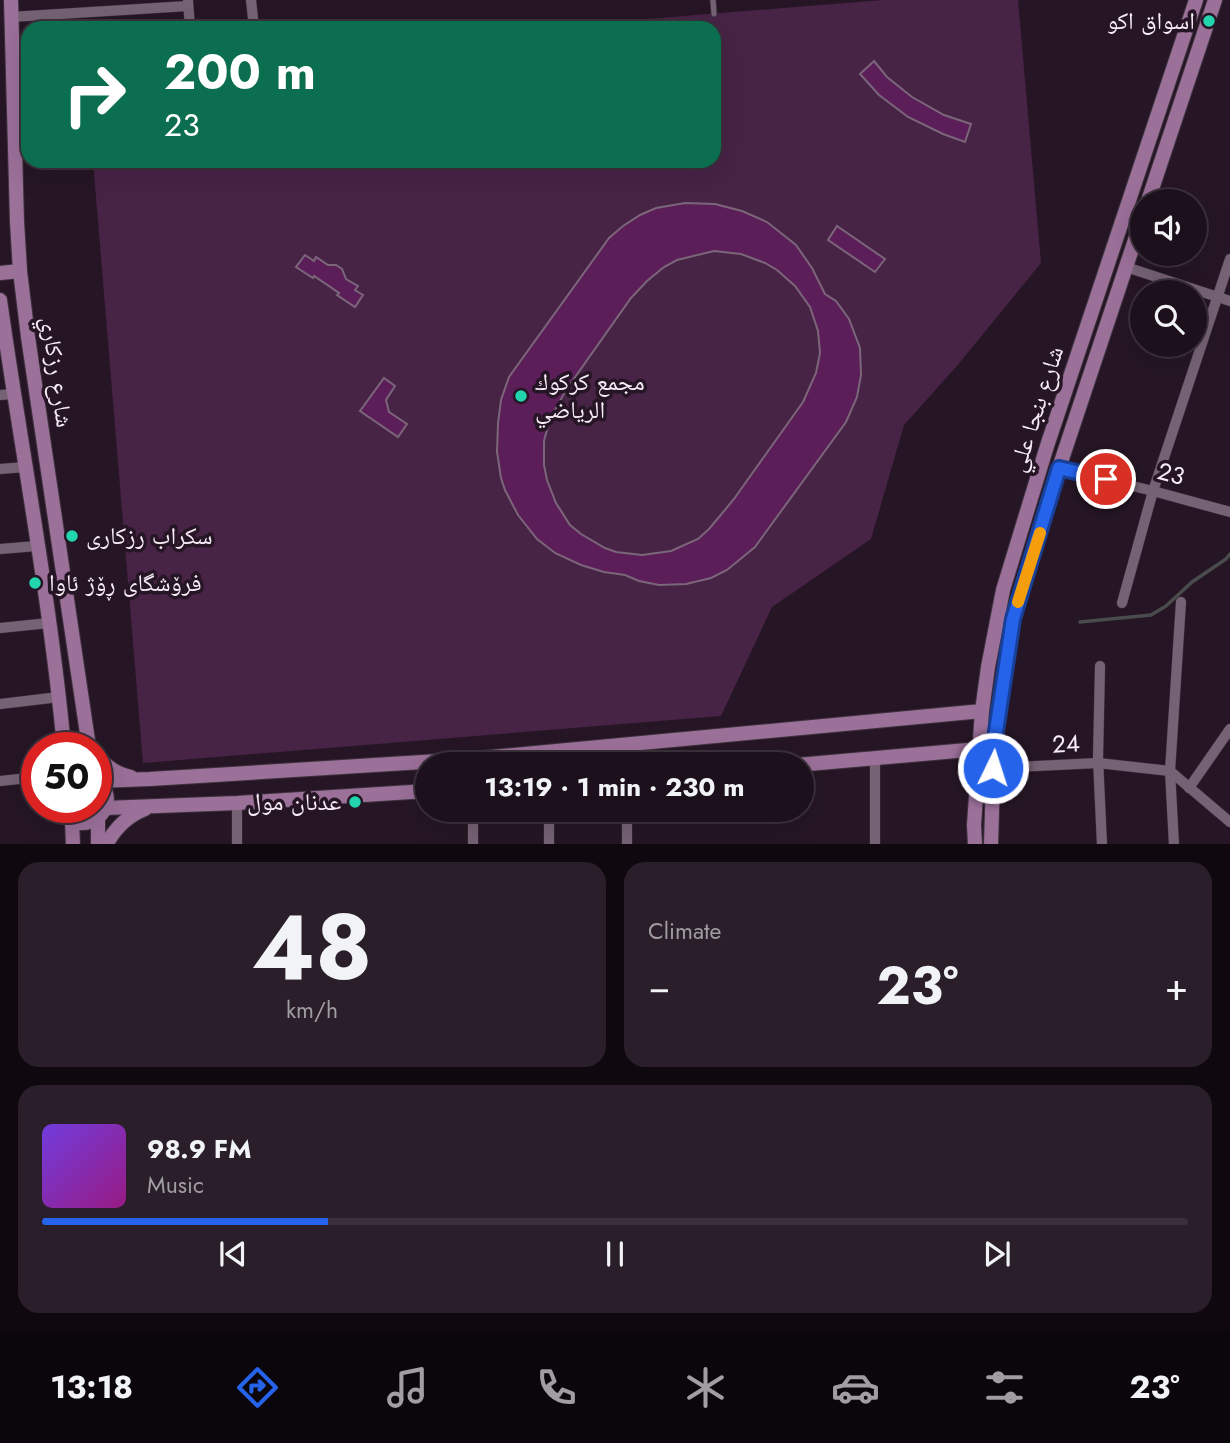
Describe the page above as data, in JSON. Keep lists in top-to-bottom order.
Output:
{
  "streets": {
    "street": [
      "شارع رزكاري",
      "شارع بنجا علي",
      "23",
      "24"
    ]
  },
  "crossings": [
    ["شارع بنجا علي", "23"],
    ["شارع بنجا علي", "24"]
  ],
  "places": [
    "اسواق اكو",
    "مجمع كركوك الرياضي",
    "سكراب رزكارى",
    "فرۆشگای ڕۆژ ئاوا",
    "عدنان مول"
  ],
  "page": {
    "turn": ["200 m", "23"],
    "limit": "50",
    "trip": "13:19 · 1 min · 230 m",
    "tile": [
      ["48", "km/h"],
      "Climate"
    ],
    "heat": ["−", "23°", "+"],
    "song": ["98.9 FM", "Music"],
    "tabs": ["13:18", "23°"]
  }
}
